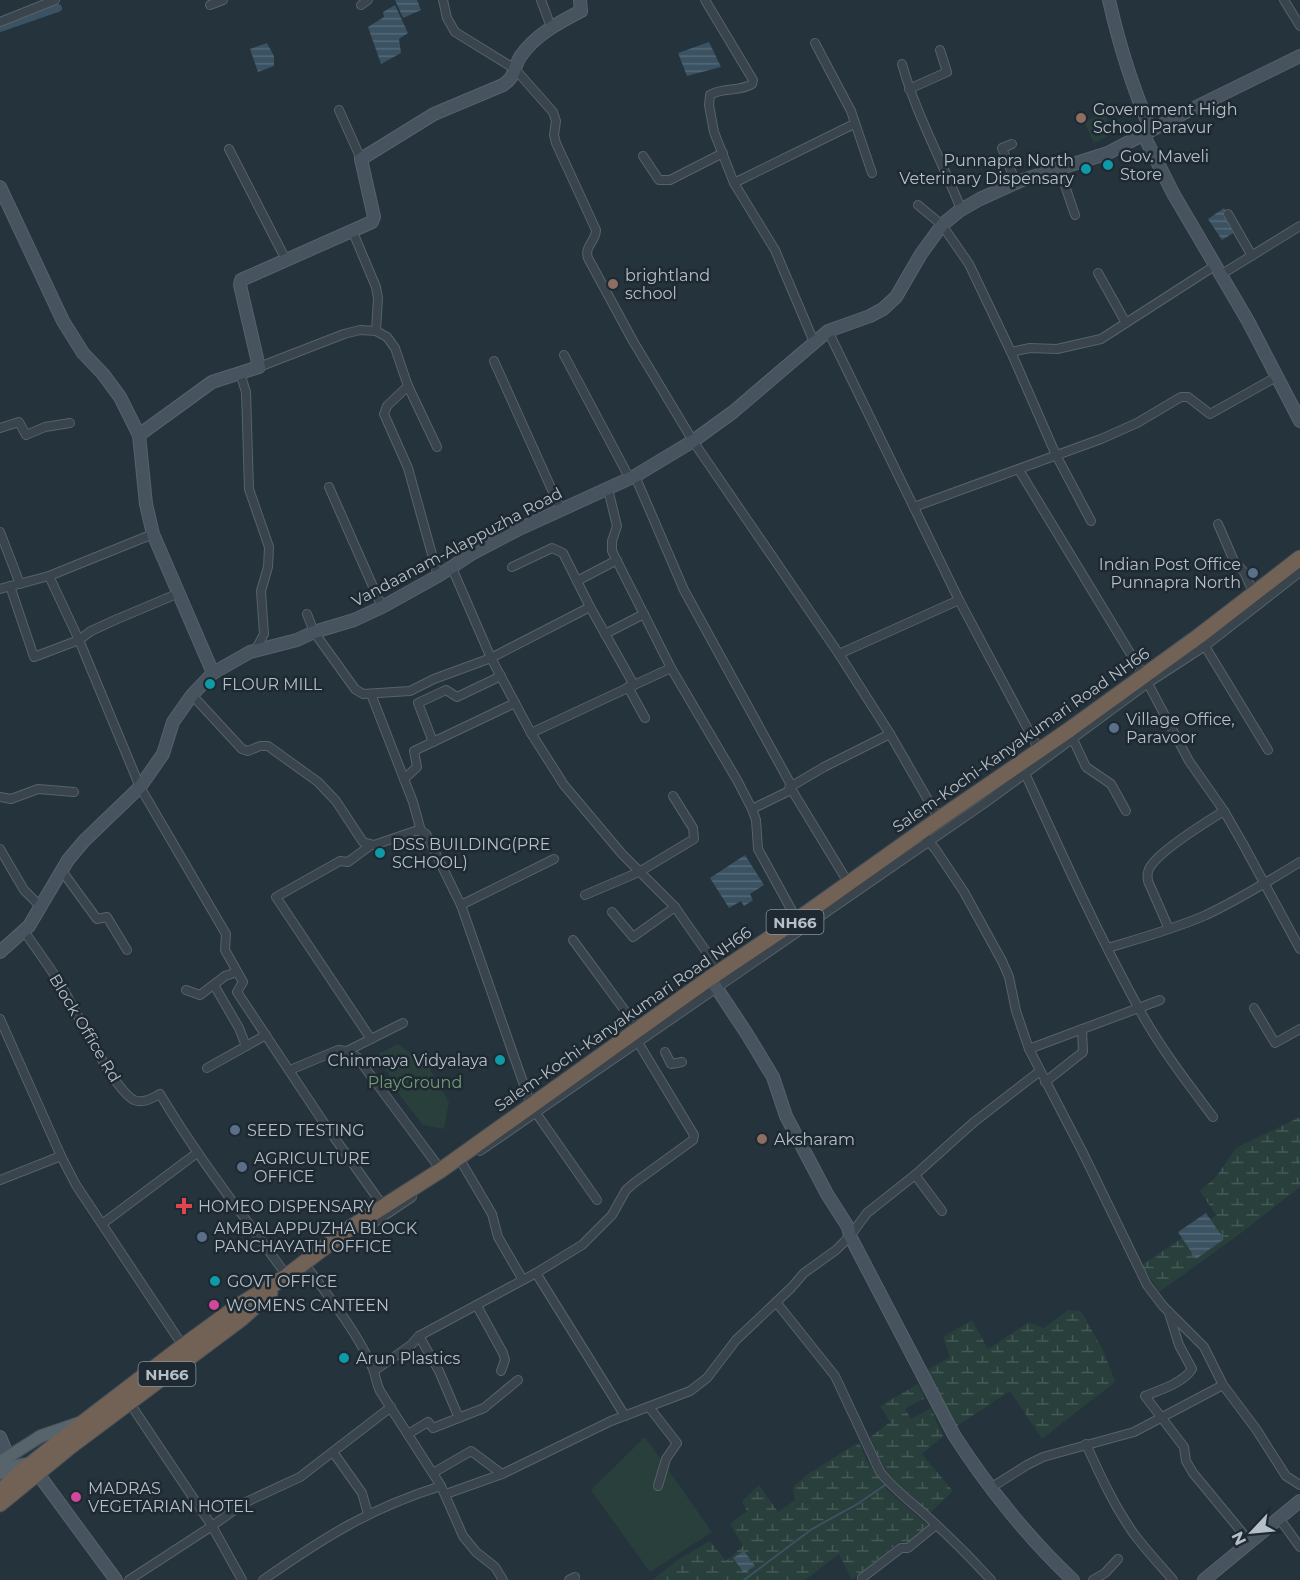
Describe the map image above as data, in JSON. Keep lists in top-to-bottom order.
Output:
{
  "streets": {
    "highway": ["Salem-Kochi-Kanyakumari Road NH66", "NH66"],
    "main road": ["Vandaanam-Alappuzha Road"],
    "street": ["Block Office Rd"]
  },
  "crossings": [
    ["Vandaanam-Alappuzha Road", "Block Office Rd"],
    ["Salem-Kochi-Kanyakumari Road NH66", "NH66"]
  ],
  "parks": ["PlayGround"],
  "places": {
    "other": [
      "Government High School Paravur",
      "Gov. Maveli Store",
      "Punnapra North Veterinary Dispensary",
      "brightland school",
      "Indian Post Office Punnapra North",
      "FLOUR MILL",
      "Village Office, Paravoor",
      "DSS BUILDING(PRE SCHOOL)",
      "Chinmaya Vidyalaya",
      "SEED TESTING",
      "Aksharam",
      "AGRICULTURE OFFICE",
      "AMBALAPPUZHA BLOCK PANCHAYATH OFFICE",
      "GOVT OFFICE",
      "WOMENS CANTEEN",
      "Arun Plastics",
      "MADRAS VEGETARIAN HOTEL"
    ],
    "health": ["HOMEO DISPENSARY"]
  },
  "north": "bottom left"
}
